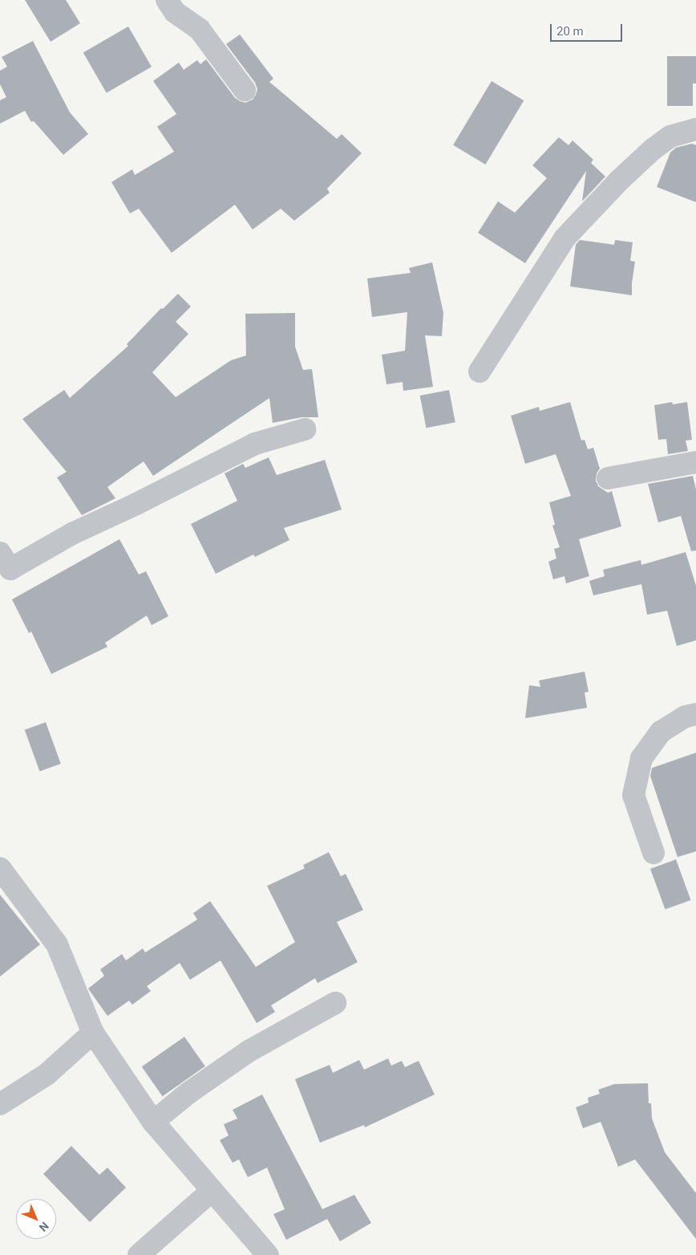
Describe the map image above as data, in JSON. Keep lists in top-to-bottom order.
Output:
{
  "scale_bar": "20 m",
  "north": "bottom right"
}
